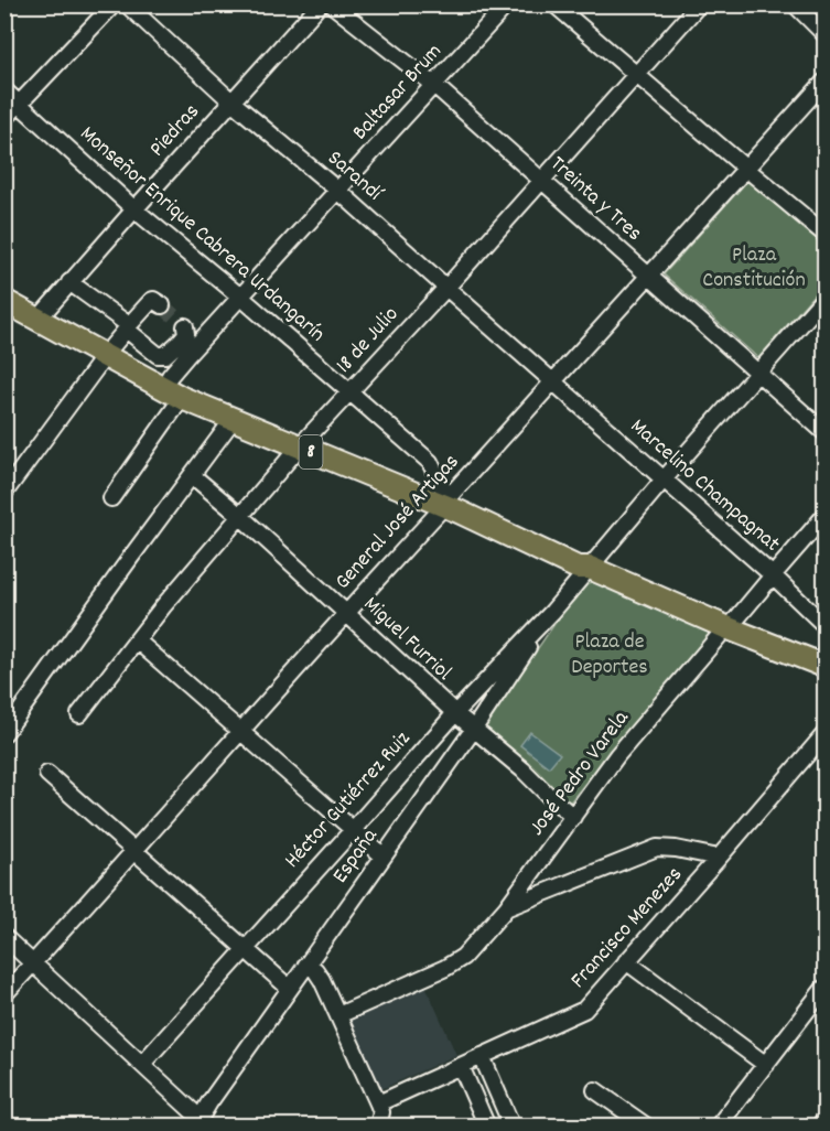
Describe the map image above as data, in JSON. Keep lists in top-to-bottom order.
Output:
{
  "streets": {
    "highway": ["8"],
    "street": [
      "Baltasar Brum",
      "Piedras",
      "Sarandí",
      "Treinta y Tres",
      "Monseñor Enrique Cabrera Urdangarín",
      "18 de Julio",
      "Marcelino Champagnat",
      "General José Artigas",
      "Miguel Furriol",
      "José Pedro Varela",
      "Héctor Gutiérrez Ruiz",
      "España",
      "Francisco Menezes"
    ]
  },
  "crossings": [
    ["Baltasar Brum", "Sarandí"],
    ["Baltasar Brum", "Treinta y Tres"],
    ["Baltasar Brum", "Monseñor Enrique Cabrera Urdangarín"],
    ["Baltasar Brum", "8"],
    ["Piedras", "Sarandí"],
    ["Piedras", "Monseñor Enrique Cabrera Urdangarín"],
    ["Piedras", "8"],
    ["Sarandí", "18 de Julio"],
    ["Sarandí", "Marcelino Champagnat"],
    ["Sarandí", "General José Artigas"],
    ["Treinta y Tres", "18 de Julio"],
    ["Treinta y Tres", "General José Artigas"],
    ["Treinta y Tres", "Héctor Gutiérrez Ruiz"],
    ["Monseñor Enrique Cabrera Urdangarín", "18 de Julio"],
    ["Monseñor Enrique Cabrera Urdangarín", "8"],
    ["Monseñor Enrique Cabrera Urdangarín", "General José Artigas"],
    ["18 de Julio", "8"],
    ["18 de Julio", "Miguel Furriol"],
    ["8", "General José Artigas"],
    ["8", "José Pedro Varela"],
    ["8", "Héctor Gutiérrez Ruiz"],
    ["Marcelino Champagnat", "General José Artigas"],
    ["Marcelino Champagnat", "José Pedro Varela"],
    ["Marcelino Champagnat", "Héctor Gutiérrez Ruiz"],
    ["General José Artigas", "Miguel Furriol"],
    ["Miguel Furriol", "José Pedro Varela"],
    ["Miguel Furriol", "Héctor Gutiérrez Ruiz"],
    ["Miguel Furriol", "España"],
    ["Héctor Gutiérrez Ruiz", "España"]
  ],
  "parks": ["Plaza Constitución", "Plaza de Deportes"]
}
